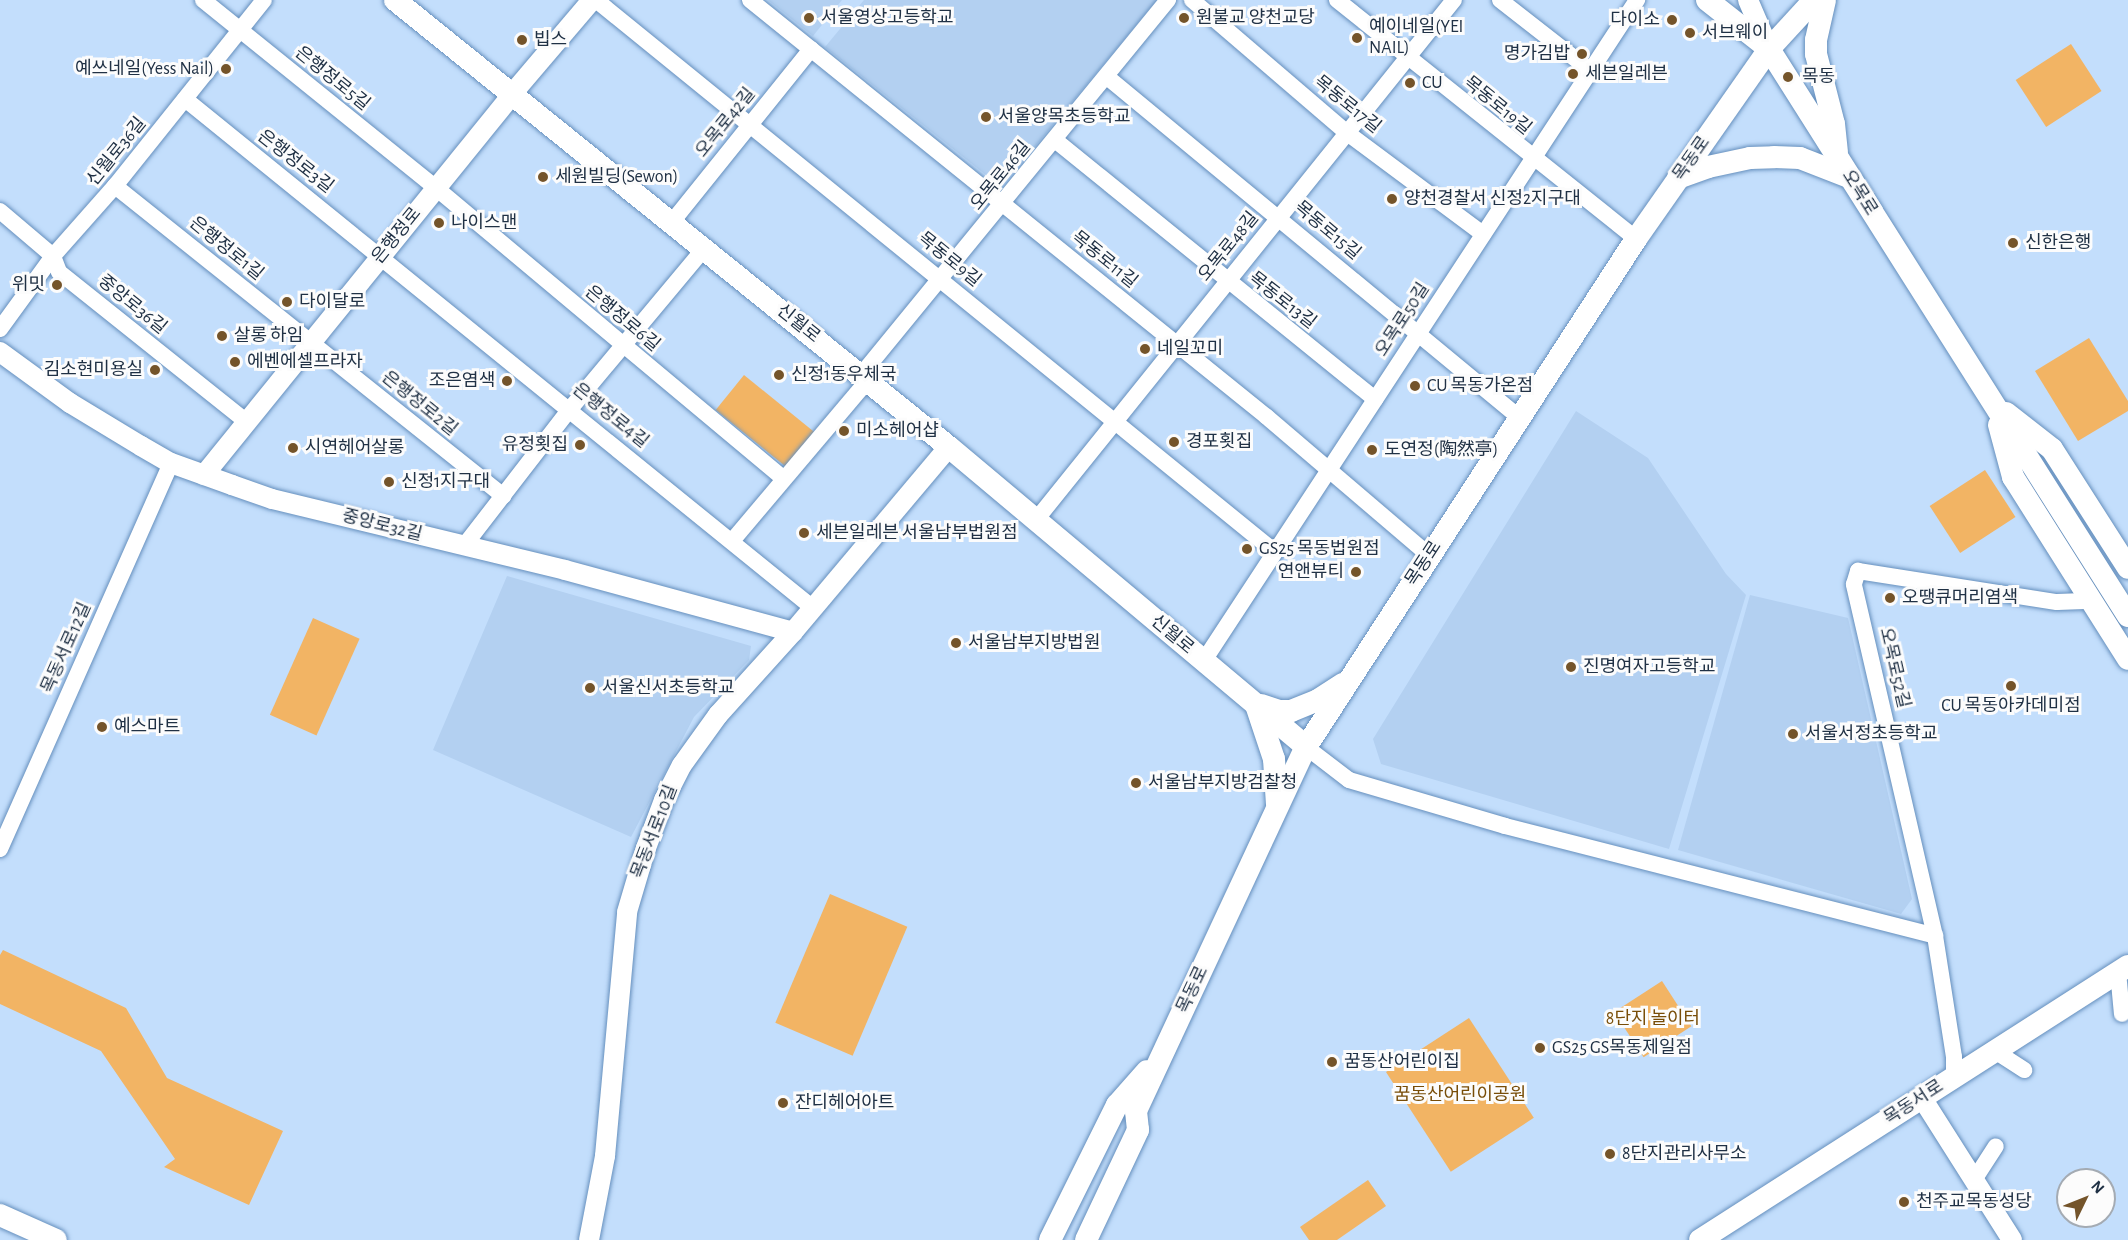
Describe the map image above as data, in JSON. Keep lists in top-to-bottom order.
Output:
{
  "streets": {
    "main road": [
      "목동로",
      "오목로",
      "신월로",
      "목동서로"
    ],
    "street": [
      "은행정로5길",
      "목동로17길",
      "목동로19길",
      "오목로42길",
      "신월로36길",
      "은행정로3길",
      "오목로46길",
      "목동로15길",
      "은행정로",
      "오목로48길",
      "은행정로1길",
      "목동로9길",
      "목동로11길",
      "목동로13길",
      "중앙로36길",
      "은행정로6길",
      "오목로50길",
      "은행정로2길",
      "은행정로4길",
      "중앙로32길",
      "목동서로12길",
      "오목로52길",
      "목동서로10길"
    ]
  },
  "crossings": [
    ["은행정로5길", "신월로36길"],
    ["은행정로5길", "은행정로"],
    ["은행정로5길", "은행정로6길"],
    ["목동로17길", "오목로48길"],
    ["목동로17길", "오목로50길"],
    ["목동로19길", "목동로"],
    ["목동로19길", "오목로48길"],
    ["목동로19길", "오목로50길"],
    ["오목로42길", "목동로9길"],
    ["오목로42길", "목동로11길"],
    ["오목로42길", "신월로"],
    ["신월로36길", "은행정로3길"],
    ["신월로36길", "은행정로1길"],
    ["신월로36길", "중앙로36길"],
    ["목동로", "오목로"],
    ["목동로", "목동로15길"],
    ["목동로", "목동로11길"],
    ["목동로", "신월로"],
    ["은행정로3길", "은행정로"],
    ["은행정로3길", "은행정로4길"],
    ["오목로46길", "목동로15길"],
    ["오목로46길", "목동로9길"],
    ["오목로46길", "목동로11길"],
    ["오목로46길", "목동로13길"],
    ["오목로46길", "은행정로6길"],
    ["오목로46길", "신월로"],
    ["오목로46길", "은행정로4길"],
    ["오목로", "오목로52길"],
    ["목동로15길", "오목로48길"],
    ["목동로15길", "오목로50길"],
    ["은행정로", "은행정로1길"],
    ["은행정로", "목동로9길"],
    ["은행정로", "중앙로36길"],
    ["은행정로", "은행정로6길"],
    ["은행정로", "신월로"],
    ["은행정로", "은행정로2길"],
    ["은행정로", "은행정로4길"],
    ["은행정로", "중앙로32길"],
    ["오목로48길", "목동로9길"],
    ["오목로48길", "목동로11길"],
    ["오목로48길", "목동로13길"],
    ["오목로48길", "신월로"],
    ["은행정로1길", "은행정로2길"],
    ["목동로9길", "오목로50길"],
    ["목동로11길", "오목로50길"],
    ["목동로13길", "오목로50길"],
    ["오목로50길", "신월로"],
    ["신월로", "목동서로10길"],
    ["은행정로4길", "목동서로10길"],
    ["중앙로32길", "목동서로12길"],
    ["중앙로32길", "목동서로10길"],
    ["오목로52길", "목동서로"]
  ],
  "parks": ["8단지 놀이터", "꿈동산어린이공원"],
  "places": [
    "서울영상고등학교",
    "원불교 양천교당",
    "다이소",
    "서브웨이",
    "예이네일(YEI NAIL)",
    "빕스",
    "명가김밥",
    "예쓰네일(Yess Nail)",
    "세븐일레븐",
    "목동",
    "CU",
    "서울양목초등학교",
    "세원빌딩(Sewon)",
    "양천경찰서 신정2지구대",
    "나이스맨",
    "신한은행",
    "위밋",
    "다이달로",
    "살롱 하임",
    "네일꼬미",
    "에벤에셀프라자",
    "김소현미용실",
    "신정1동우체국",
    "조은염색",
    "CU 목동가온점",
    "미소헤어샵",
    "경포횟집",
    "유정횟집",
    "시연헤어살롱",
    "도연정(陶然亭)",
    "신정1지구대",
    "세븐일레븐 서울남부법원점",
    "GS25 목동법원점",
    "연앤뷰티",
    "오땡큐머리염색",
    "서울남부지방법원",
    "진명여자고등학교",
    "CU 목동아카데미점",
    "서울신서초등학교",
    "예스마트",
    "서울서정초등학교",
    "서울남부지방검찰청",
    "GS25 GS목동제일점",
    "꿈동산어린이집",
    "잔디헤어아트",
    "8단지관리사무소",
    "천주교목동성당"
  ],
  "north": "top right"
}
